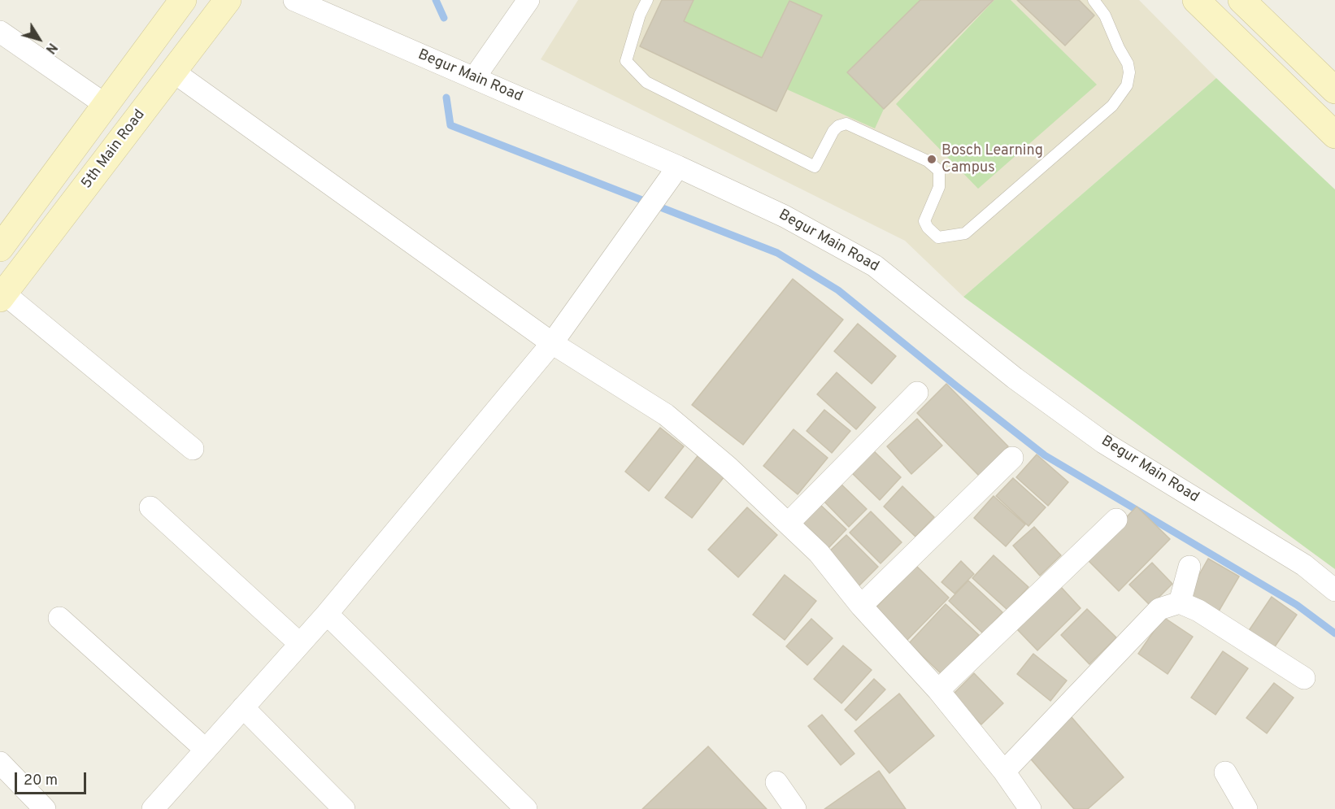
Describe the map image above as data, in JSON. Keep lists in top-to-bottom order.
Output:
{
  "streets": {
    "main road": ["5th Main Road"],
    "street": ["Begur Main Road"]
  },
  "places": ["Bosch Learning Campus"],
  "scale_bar": "20 m",
  "north": "bottom right"
}
